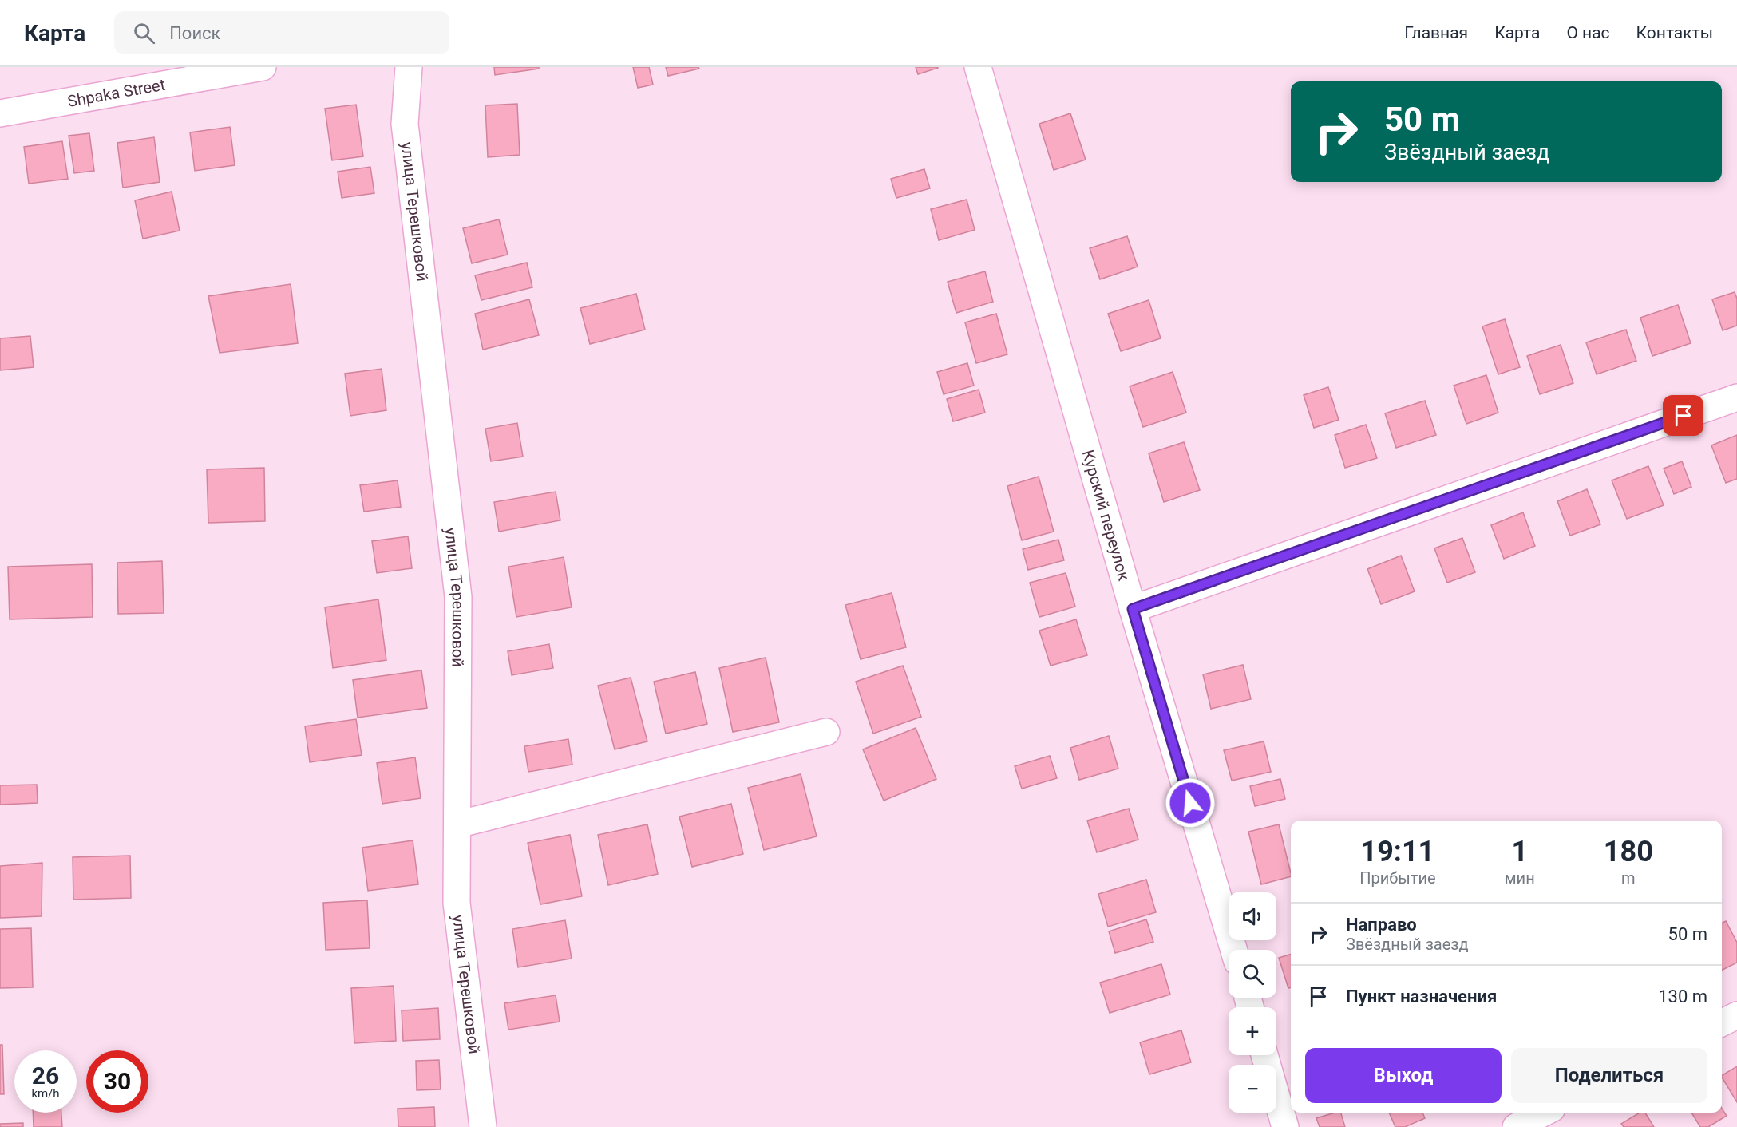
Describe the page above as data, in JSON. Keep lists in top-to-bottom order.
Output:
{
  "streets": {
    "street": ["Shpaka Street", "улица Терешковой", "Курский переулок"]
  },
  "page": {
    "header": "Карта",
    "search": "Поиск",
    "nav": [
      "Главная",
      "Карта",
      "О нас",
      "Контакты"
    ],
    "turn": ["50 m", "Звёздный заезд"],
    "eta": [
      "19:11",
      "Прибытие",
      "1",
      "мин",
      "180",
      "m"
    ],
    "map_buttons": ["+", "−"],
    "list": [
      {
        "name": "Направо",
        "note": "Звёздный заезд",
        "value": "50 m"
      },
      {
        "name": "Пункт назначения",
        "value": "130 m"
      }
    ],
    "buttons": ["Выход", "Поделиться"],
    "speed": "26 km/h",
    "limit": "30"
  }
}
